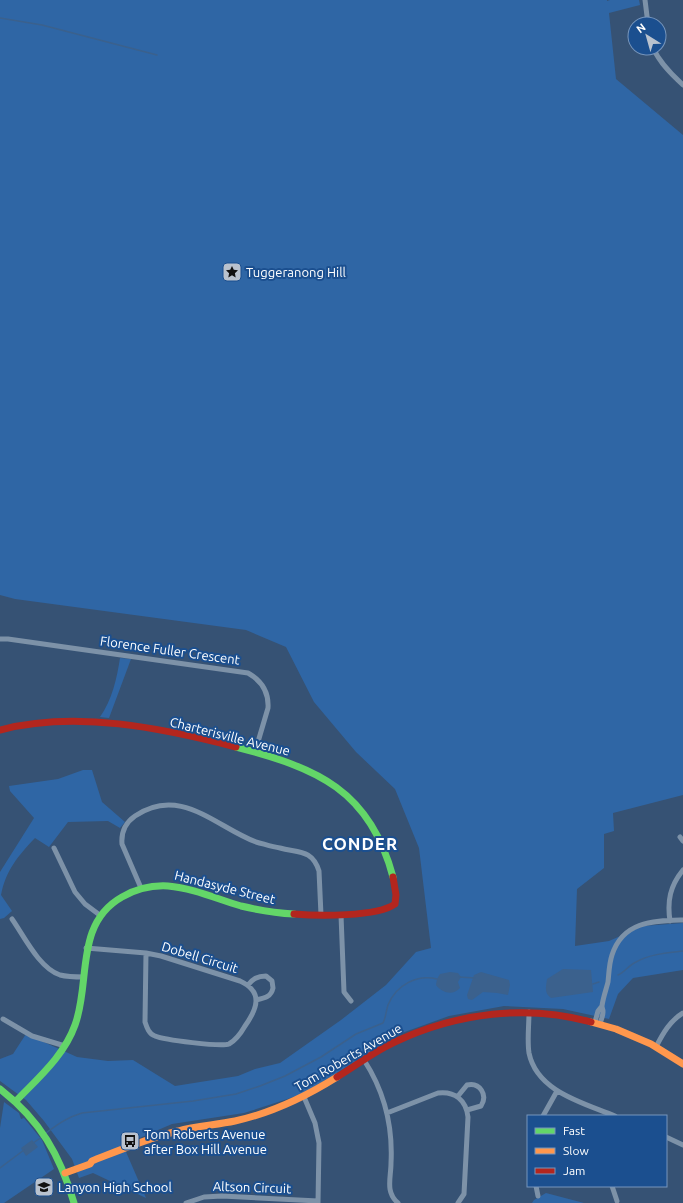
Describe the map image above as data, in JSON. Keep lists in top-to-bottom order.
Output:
{
  "streets": {
    "street": [
      "Florence Fuller Crescent",
      "Charterisville Avenue",
      "Handasyde Street",
      "Dobell Circuit",
      "Tom Roberts Avenue",
      "Altson Circuit"
    ]
  },
  "crossings": [
    ["Florence Fuller Crescent", "Charterisville Avenue"],
    ["Charterisville Avenue", "Handasyde Street"],
    ["Handasyde Street", "Dobell Circuit"],
    ["Tom Roberts Avenue", "Altson Circuit"]
  ],
  "districts": ["CONDER"],
  "places": {
    "place": ["Tuggeranong Hill"],
    "bus stop": ["Tom Roberts Avenue after Box Hill Avenue"],
    "school or university": ["Lanyon High School"]
  },
  "legend": ["Fast", "Slow", "Jam"],
  "north": "top left"
}
